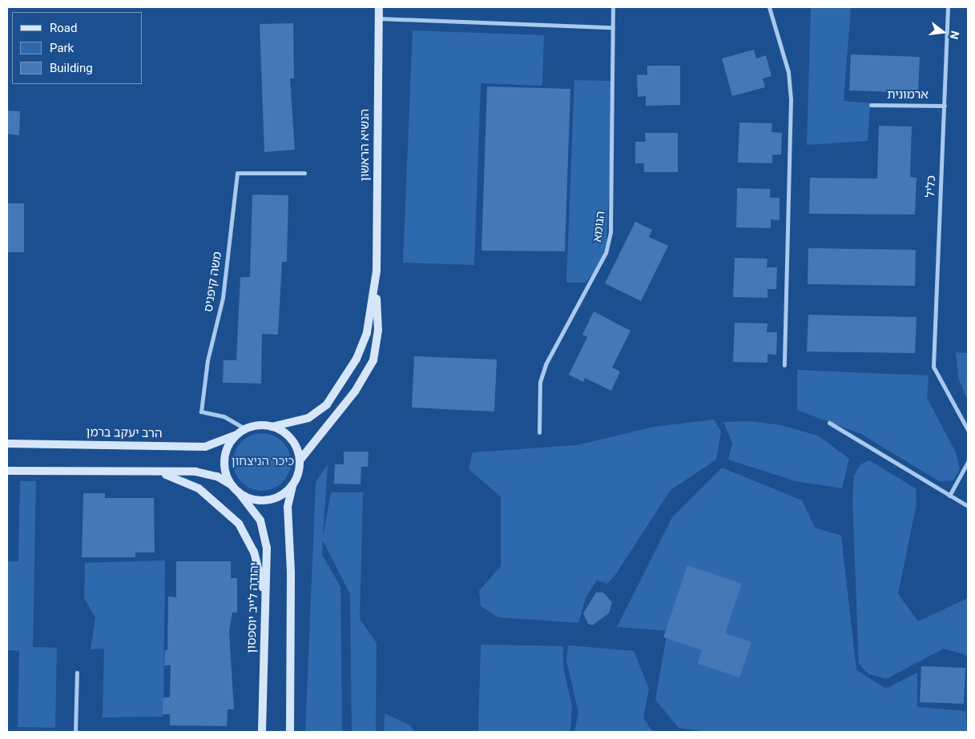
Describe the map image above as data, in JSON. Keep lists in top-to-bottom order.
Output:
{
  "streets": {
    "street": [
      "ארמונית",
      "הנשיא הראשון",
      "כליל",
      "הגומא",
      "משה קיפניס",
      "הרב יעקב ברמן",
      "יהודה לייב יוספסון"
    ]
  },
  "crossings": [
    ["ארמונית", "כליל"],
    ["הנשיא הראשון", "משה קיפניס"],
    ["הנשיא הראשון", "הרב יעקב ברמן"],
    ["הנשיא הראשון", "יהודה לייב יוספסון"],
    ["משה קיפניס", "הרב יעקב ברמן"],
    ["משה קיפניס", "יהודה לייב יוספסון"],
    ["הרב יעקב ברמן", "יהודה לייב יוספסון"]
  ],
  "parks": ["כיכר הניצחון"],
  "legend": ["Road", "Park", "Building"],
  "north": "right"
}
